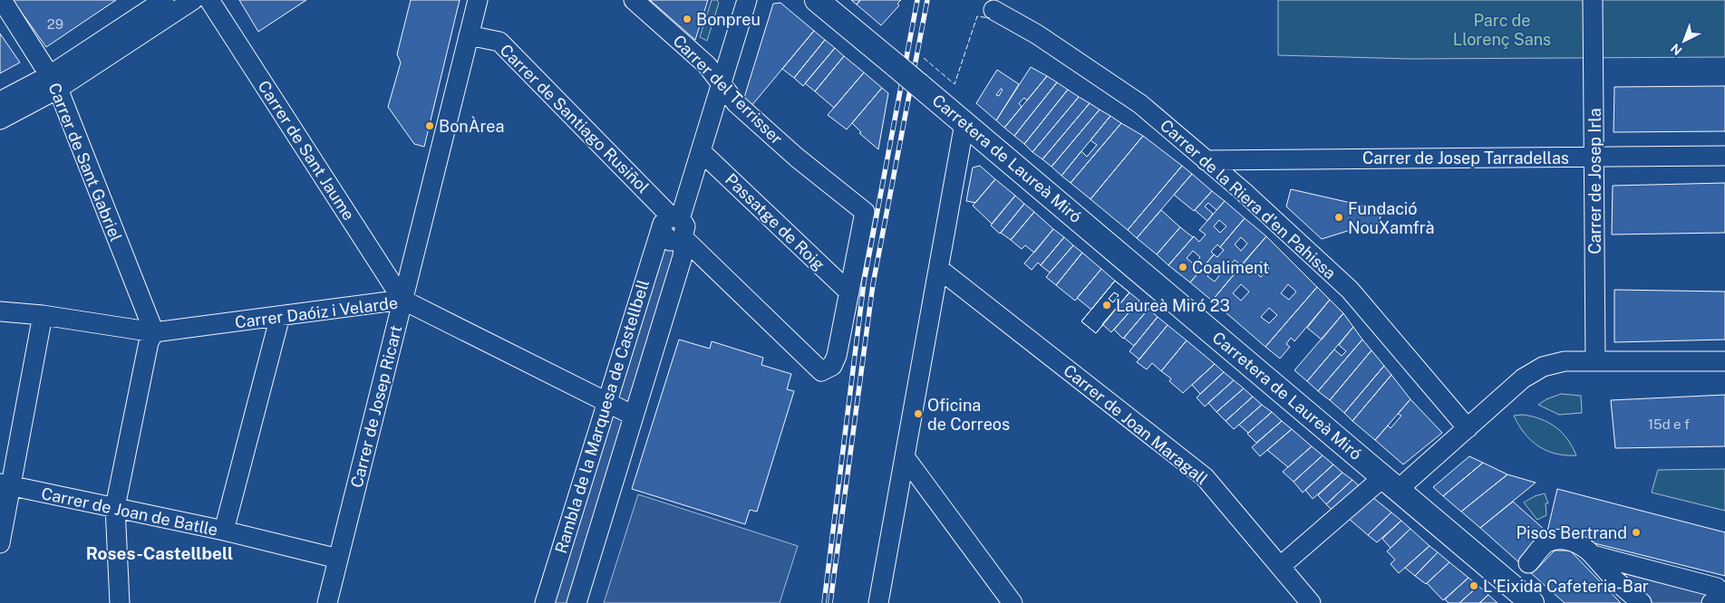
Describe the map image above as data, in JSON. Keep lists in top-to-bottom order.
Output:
{
  "streets": {
    "main road": ["Carretera de Laureà Miró"],
    "street": [
      "Carrer del Terrisser",
      "Carrer de Santiago Rusiñol",
      "Carrer de Sant Jaume",
      "Carrer de Josep Tarradellas",
      "Carrer de Sant Gabriel",
      "Carrer de Josep Irla",
      "Carrer de la Riera d'en Pahissa",
      "Passatge de Roig",
      "Carrer Daóiz i Velarde",
      "Carrer de Josep Ricart",
      "Rambla de la Marquesa de Castellbell",
      "Carrer de Joan Maragall",
      "Carrer de Joan de Batlle"
    ]
  },
  "crossings": [
    ["Carrer del Terrisser", "Carrer de Santiago Rusiñol"],
    ["Carrer del Terrisser", "Passatge de Roig"],
    ["Carrer del Terrisser", "Rambla de la Marquesa de Castellbell"],
    ["Carrer de Santiago Rusiñol", "Passatge de Roig"],
    ["Carrer de Santiago Rusiñol", "Carrer de Josep Ricart"],
    ["Carrer de Santiago Rusiñol", "Rambla de la Marquesa de Castellbell"],
    ["Carrer de Sant Jaume", "Carrer Daóiz i Velarde"],
    ["Carrer de Sant Jaume", "Carrer de Josep Ricart"],
    ["Carrer de Josep Tarradellas", "Carrer de Josep Irla"],
    ["Carrer de Josep Tarradellas", "Carrer de la Riera d'en Pahissa"],
    ["Carrer de Sant Gabriel", "Carrer Daóiz i Velarde"],
    ["Passatge de Roig", "Rambla de la Marquesa de Castellbell"],
    ["Carrer Daóiz i Velarde", "Carrer de Josep Ricart"],
    ["Carrer Daóiz i Velarde", "Rambla de la Marquesa de Castellbell"],
    ["Carrer de Josep Ricart", "Carrer de Joan de Batlle"]
  ],
  "districts": ["Roses-Castellbell"],
  "parks": ["Parc de Llorenç Sans"],
  "places": [
    "Bonpreu",
    "BonÀrea",
    "Fundació NouXamfrà",
    "Coaliment",
    "Laureà Miró 23",
    "Oficina de Correos",
    "Pisos Bertrand",
    "L'Eixida Cafeteria-Bar"
  ],
  "house_numbers": ["29", "15d e f"],
  "north": "bottom left"
}
